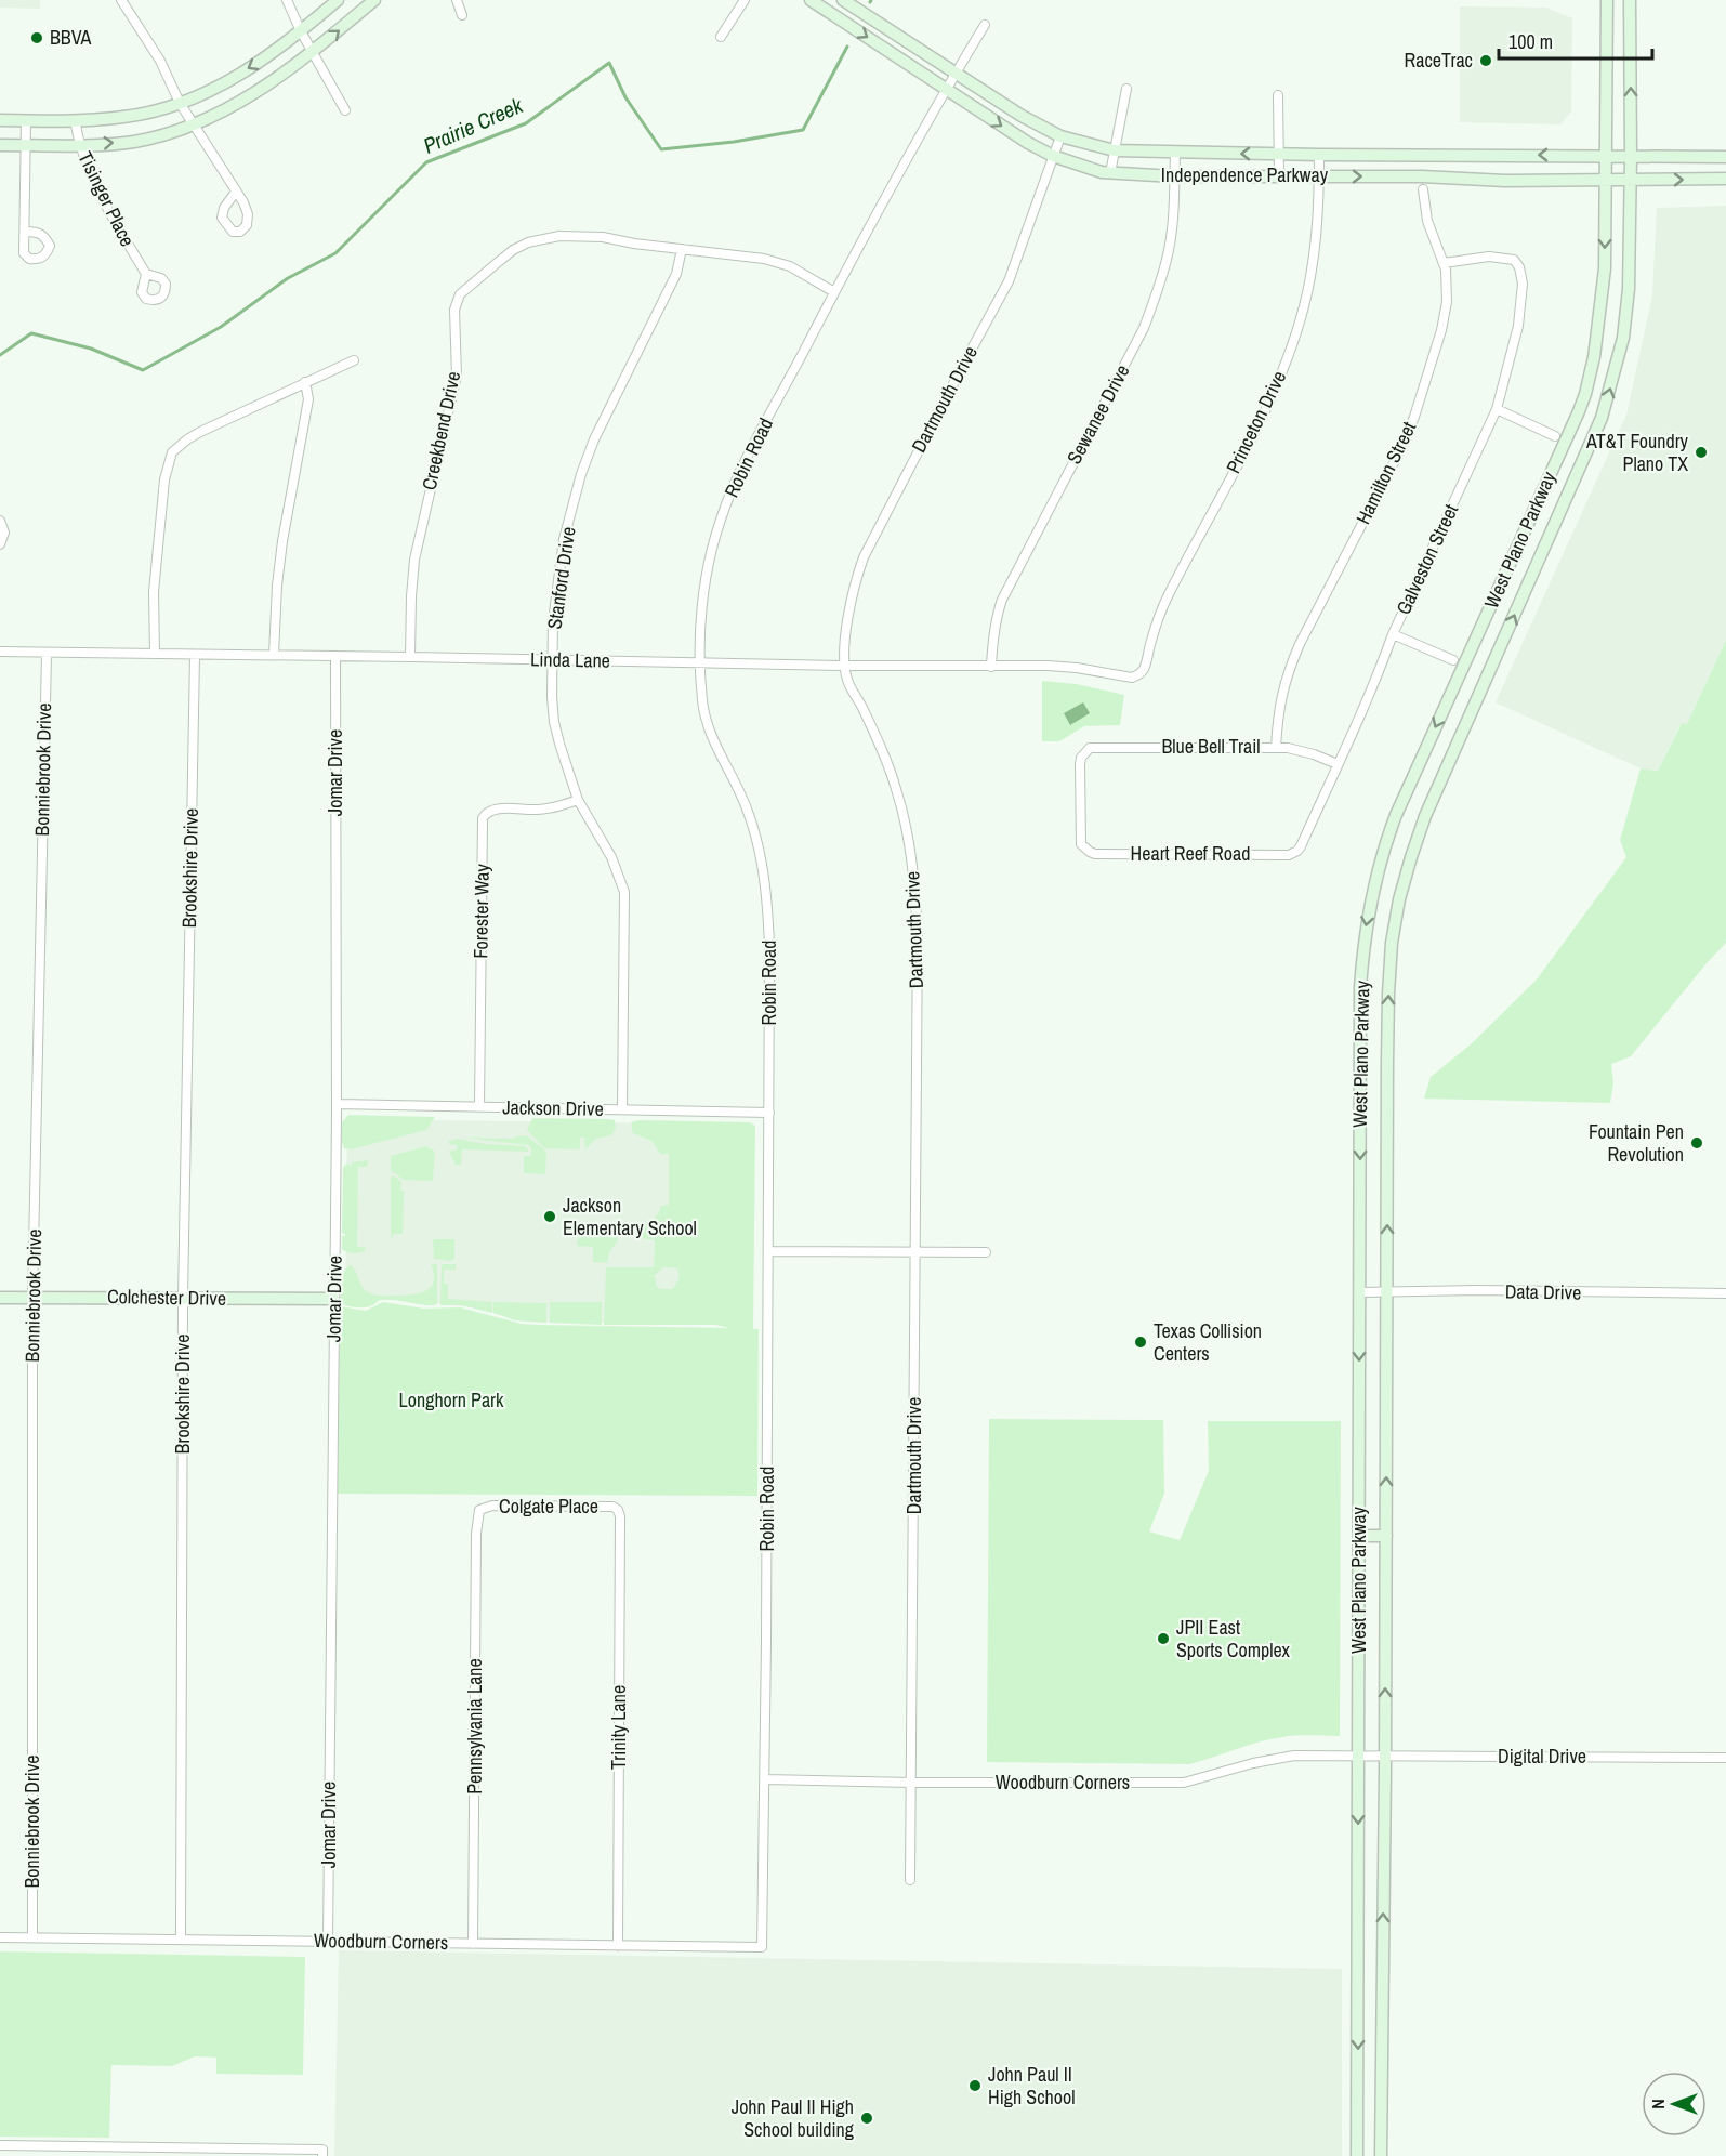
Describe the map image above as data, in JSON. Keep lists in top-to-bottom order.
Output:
{
  "streets": {
    "main road": ["Independence Parkway", "West Plano Parkway", "Colchester Drive"],
    "street": [
      "Tisinger Place",
      "Dartmouth Drive",
      "Sewanee Drive",
      "Princeton Drive",
      "Creekbend Drive",
      "Robin Road",
      "Hamilton Street",
      "Galveston Street",
      "Stanford Drive",
      "Linda Lane",
      "Blue Bell Trail",
      "Bonniebrook Drive",
      "Jomar Drive",
      "Heart Reef Road",
      "Brookshire Drive",
      "Forester Way",
      "Jackson Drive",
      "Data Drive",
      "Colgate Place",
      "Pennsylvania Lane",
      "Trinity Lane",
      "Digital Drive",
      "Woodburn Corners"
    ]
  },
  "crossings": [
    ["Independence Parkway", "Dartmouth Drive"],
    ["Independence Parkway", "Sewanee Drive"],
    ["Independence Parkway", "Princeton Drive"],
    ["Independence Parkway", "Robin Road"],
    ["Independence Parkway", "West Plano Parkway"],
    ["Dartmouth Drive", "Linda Lane"],
    ["Dartmouth Drive", "Woodburn Corners"],
    ["Sewanee Drive", "Linda Lane"],
    ["Princeton Drive", "Linda Lane"],
    ["Creekbend Drive", "Robin Road"],
    ["Creekbend Drive", "Stanford Drive"],
    ["Creekbend Drive", "Linda Lane"],
    ["Robin Road", "Linda Lane"],
    ["Robin Road", "Jackson Drive"],
    ["Robin Road", "Woodburn Corners"],
    ["Hamilton Street", "Galveston Street"],
    ["Hamilton Street", "Blue Bell Trail"],
    ["West Plano Parkway", "Data Drive"],
    ["West Plano Parkway", "Digital Drive"],
    ["West Plano Parkway", "Woodburn Corners"],
    ["Galveston Street", "Blue Bell Trail"],
    ["Galveston Street", "Heart Reef Road"],
    ["Stanford Drive", "Linda Lane"],
    ["Stanford Drive", "Forester Way"],
    ["Stanford Drive", "Jackson Drive"],
    ["Linda Lane", "Bonniebrook Drive"],
    ["Linda Lane", "Jomar Drive"],
    ["Linda Lane", "Brookshire Drive"],
    ["Blue Bell Trail", "Heart Reef Road"],
    ["Bonniebrook Drive", "Colchester Drive"],
    ["Bonniebrook Drive", "Woodburn Corners"],
    ["Jomar Drive", "Jackson Drive"],
    ["Jomar Drive", "Colchester Drive"],
    ["Jomar Drive", "Woodburn Corners"],
    ["Brookshire Drive", "Colchester Drive"],
    ["Brookshire Drive", "Woodburn Corners"],
    ["Forester Way", "Jackson Drive"],
    ["Colgate Place", "Pennsylvania Lane"],
    ["Colgate Place", "Trinity Lane"],
    ["Pennsylvania Lane", "Woodburn Corners"],
    ["Trinity Lane", "Woodburn Corners"],
    ["Digital Drive", "Woodburn Corners"]
  ],
  "water": ["Prairie Creek"],
  "parks": ["Longhorn Park"],
  "places": [
    "BBVA",
    "RaceTrac",
    "AT&T Foundry Plano TX",
    "Fountain Pen Revolution",
    "Jackson Elementary School",
    "Texas Collision Centers",
    "JPII East Sports Complex",
    "John Paul II High School",
    "John Paul II High School building"
  ],
  "scale_bar": "100 m",
  "north": "left"
}
